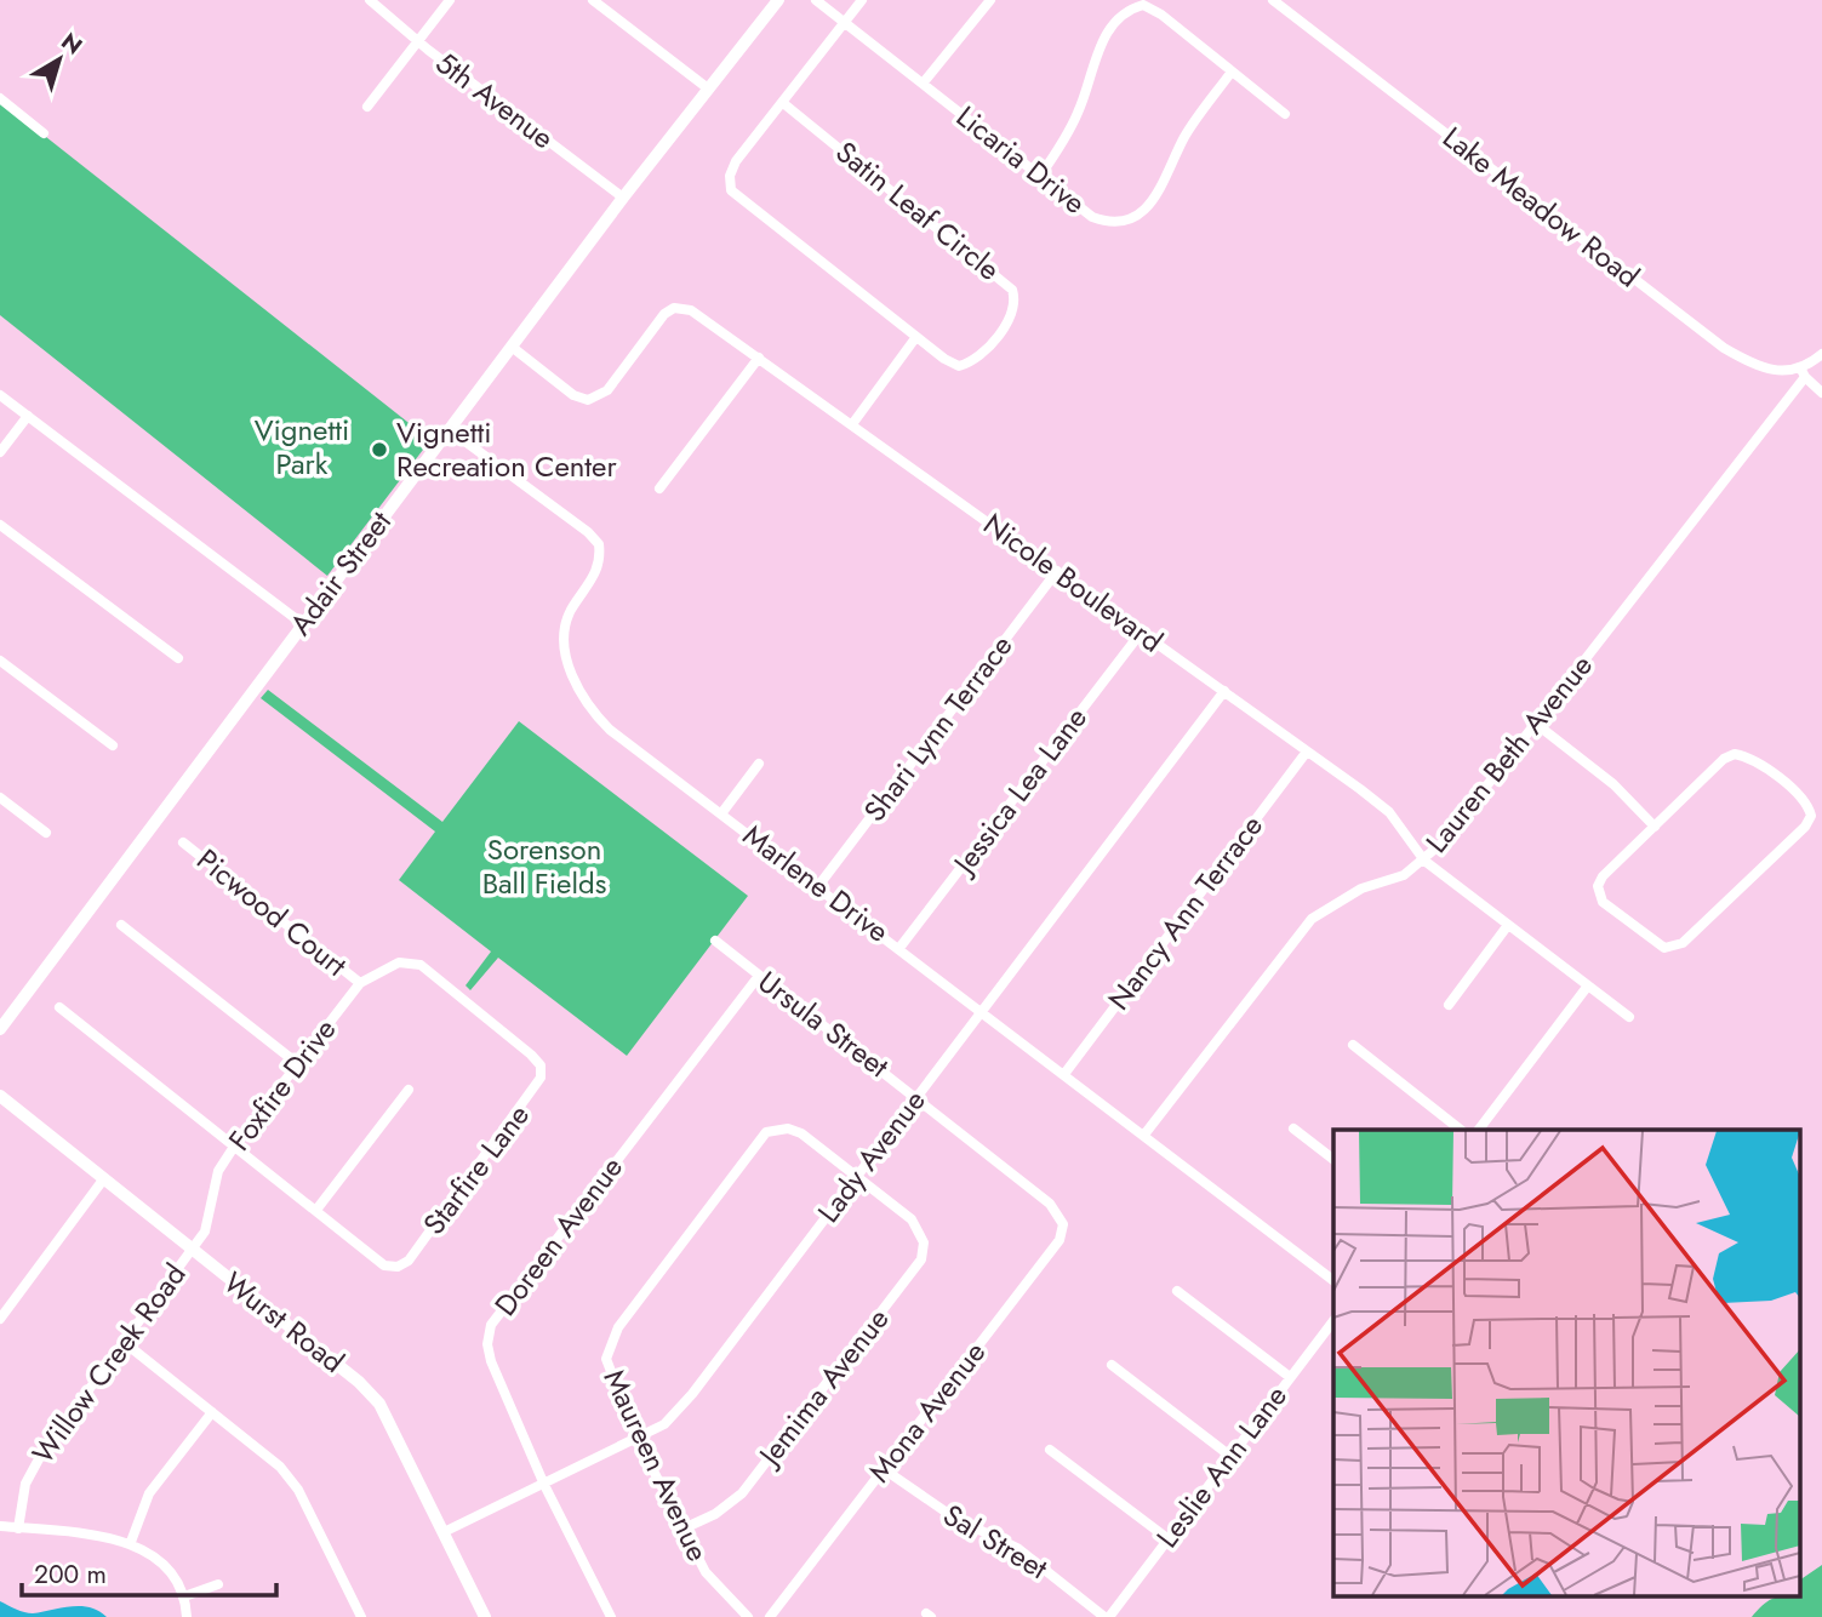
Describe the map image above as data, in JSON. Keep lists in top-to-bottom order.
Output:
{
  "streets": {
    "street": [
      "5th Avenue",
      "Licaria Drive",
      "Lake Meadow Road",
      "Satin Leaf Circle",
      "Adair Street",
      "Nicole Boulevard",
      "Shari Lynn Terrace",
      "Lauren Beth Avenue",
      "Jessica Lea Lane",
      "Marlene Drive",
      "Picwood Court",
      "Nancy Ann Terrace",
      "Ursula Street",
      "Foxfire Drive",
      "Lady Avenue",
      "Starfire Lane",
      "Doreen Avenue",
      "Wurst Road",
      "Willow Creek Road",
      "Jemima Avenue",
      "Mona Avenue",
      "Maureen Avenue",
      "Leslie Ann Lane",
      "Sal Street"
    ]
  },
  "crossings": [
    ["5th Avenue", "Adair Street"],
    ["Lake Meadow Road", "Lauren Beth Avenue"],
    ["Adair Street", "Nicole Boulevard"],
    ["Adair Street", "Marlene Drive"],
    ["Nicole Boulevard", "Shari Lynn Terrace"],
    ["Nicole Boulevard", "Lauren Beth Avenue"],
    ["Nicole Boulevard", "Jessica Lea Lane"],
    ["Nicole Boulevard", "Nancy Ann Terrace"],
    ["Nicole Boulevard", "Lady Avenue"],
    ["Shari Lynn Terrace", "Marlene Drive"],
    ["Lauren Beth Avenue", "Marlene Drive"],
    ["Jessica Lea Lane", "Marlene Drive"],
    ["Marlene Drive", "Nancy Ann Terrace"],
    ["Marlene Drive", "Lady Avenue"],
    ["Picwood Court", "Foxfire Drive"],
    ["Ursula Street", "Lady Avenue"],
    ["Ursula Street", "Doreen Avenue"],
    ["Ursula Street", "Mona Avenue"],
    ["Foxfire Drive", "Starfire Lane"],
    ["Foxfire Drive", "Wurst Road"],
    ["Foxfire Drive", "Willow Creek Road"],
    ["Lady Avenue", "Doreen Avenue"],
    ["Lady Avenue", "Wurst Road"],
    ["Lady Avenue", "Jemima Avenue"],
    ["Lady Avenue", "Maureen Avenue"],
    ["Wurst Road", "Willow Creek Road"],
    ["Jemima Avenue", "Maureen Avenue"],
    ["Mona Avenue", "Sal Street"],
    ["Leslie Ann Lane", "Sal Street"]
  ],
  "parks": ["Vignetti Park", "Sorenson Ball Fields"],
  "places": ["Vignetti Recreation Center"],
  "scale_bar": "200 m",
  "north": "top right"
}
